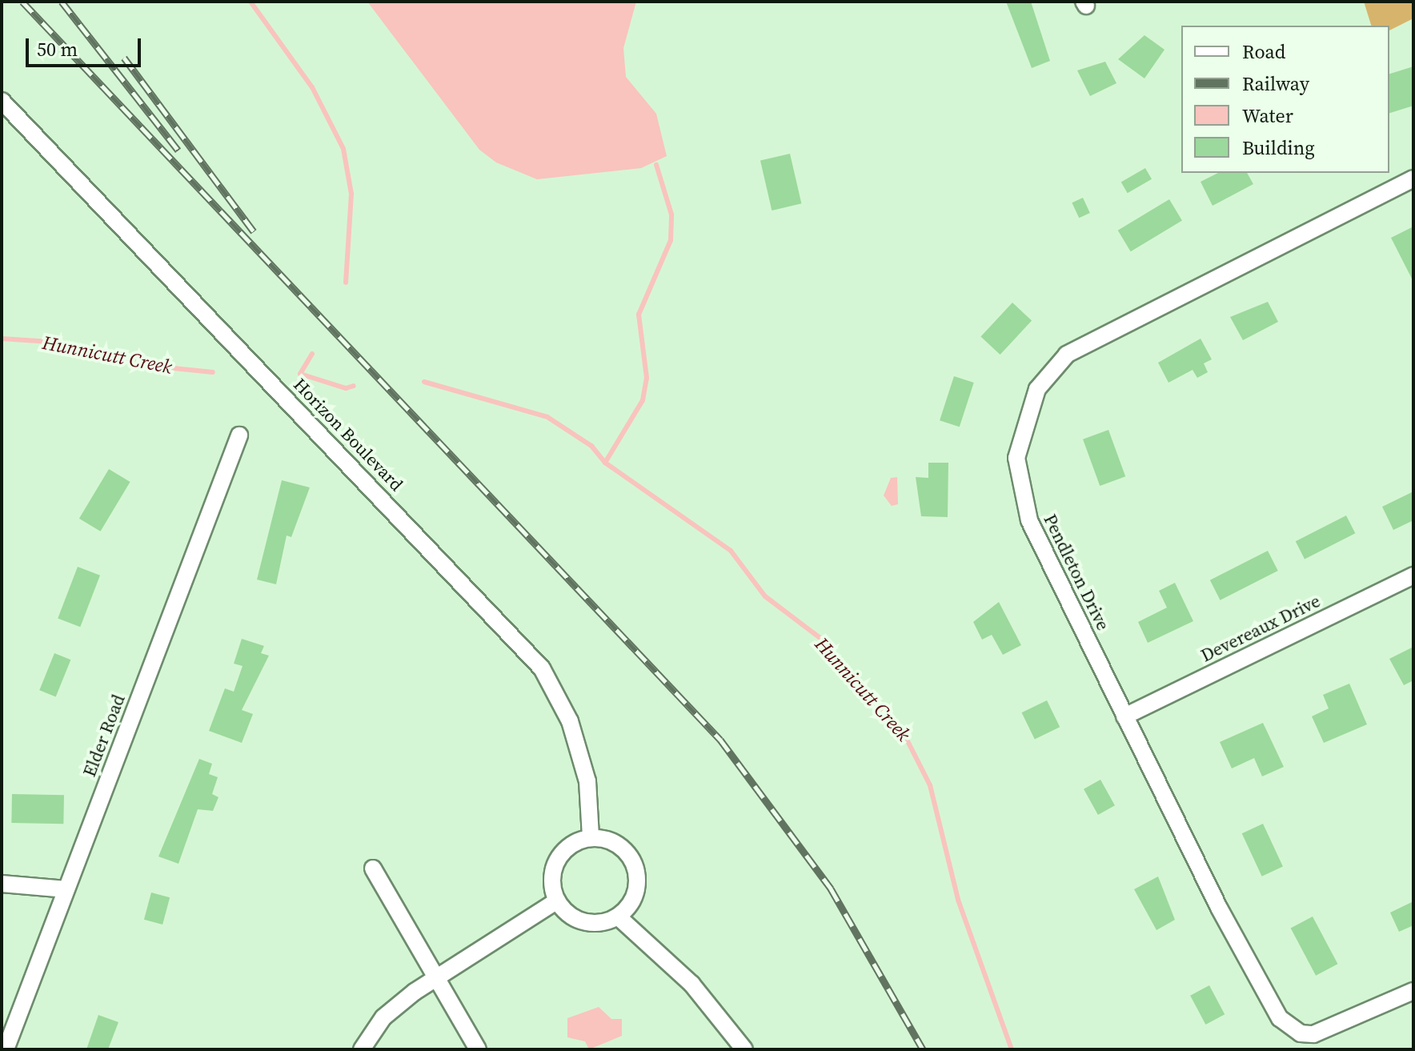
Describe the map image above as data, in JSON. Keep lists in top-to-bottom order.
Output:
{
  "streets": {
    "street": [
      "Horizon Boulevard",
      "Pendleton Drive",
      "Devereaux Drive",
      "Elder Road"
    ]
  },
  "crossings": [
    ["Pendleton Drive", "Devereaux Drive"]
  ],
  "water": ["Hunnicutt Creek"],
  "legend": [
    "Road",
    "Railway",
    "Water",
    "Building"
  ],
  "scale_bar": "50 m"
}
